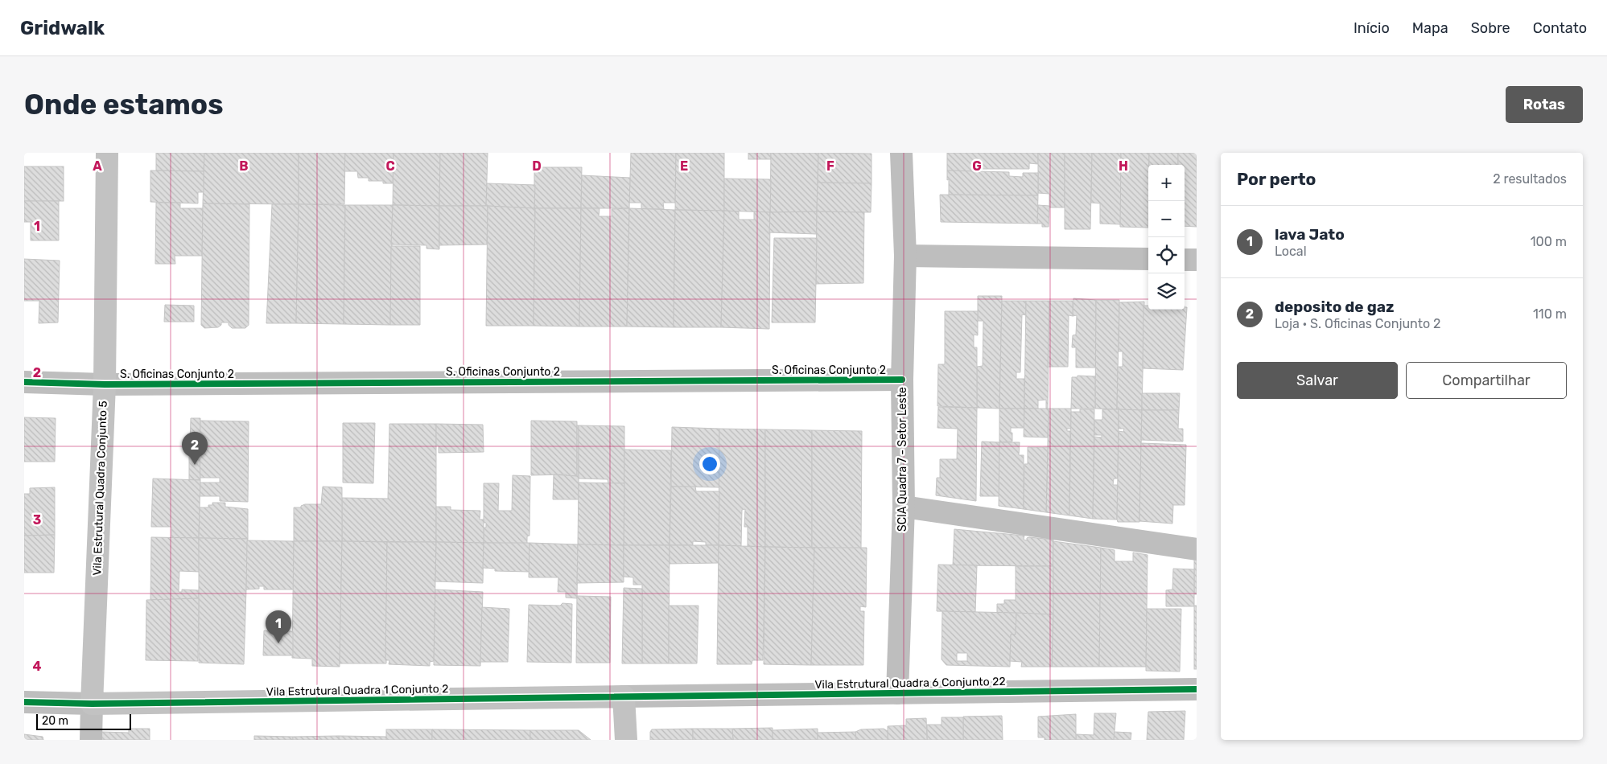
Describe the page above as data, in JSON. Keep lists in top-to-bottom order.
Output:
{
  "streets": {
    "street": [
      "S. Oficinas Conjunto 2",
      "SCIA Quadra 7 - Setor Leste",
      "Vila Estrutural Quadra Conjunto 5",
      "Vila Estrutural Quadra 6 Conjunto 22",
      "Vila Estrutural Quadra 1 Conjunto 2"
    ]
  },
  "crossings": [
    ["S. Oficinas Conjunto 2", "SCIA Quadra 7 - Setor Leste"],
    ["S. Oficinas Conjunto 2", "Vila Estrutural Quadra Conjunto 5"],
    ["SCIA Quadra 7 - Setor Leste", "Vila Estrutural Quadra 6 Conjunto 22"],
    ["Vila Estrutural Quadra Conjunto 5", "Vila Estrutural Quadra 1 Conjunto 2"],
    ["Vila Estrutural Quadra 6 Conjunto 22", "Vila Estrutural Quadra 1 Conjunto 2"]
  ],
  "scale_bar": "20 m",
  "page": {
    "header": "Gridwalk",
    "nav": [
      "Início",
      "Mapa",
      "Sobre",
      "Contato"
    ],
    "buttons": [
      "Rotas",
      ["Salvar", "Compartilhar"]
    ],
    "title": "Onde estamos",
    "heading": ["Por perto", "2 resultados"],
    "map_buttons": ["+", "−"],
    "list": [
      {
        "mark": "1",
        "name": "lava Jato",
        "note": "Local",
        "value": "100 m"
      },
      {
        "mark": "2",
        "name": "deposito de gaz",
        "note": "Loja · S. Oficinas Conjunto 2",
        "value": "110 m"
      }
    ],
    "pins": ["2", "1"],
    "scale": "20 m"
  },
  "grid": {
    "columns": [
      "A",
      "B",
      "C",
      "D",
      "E",
      "F",
      "G",
      "H"
    ],
    "rows": [
      "1",
      "2",
      "3",
      "4"
    ]
  }
}
